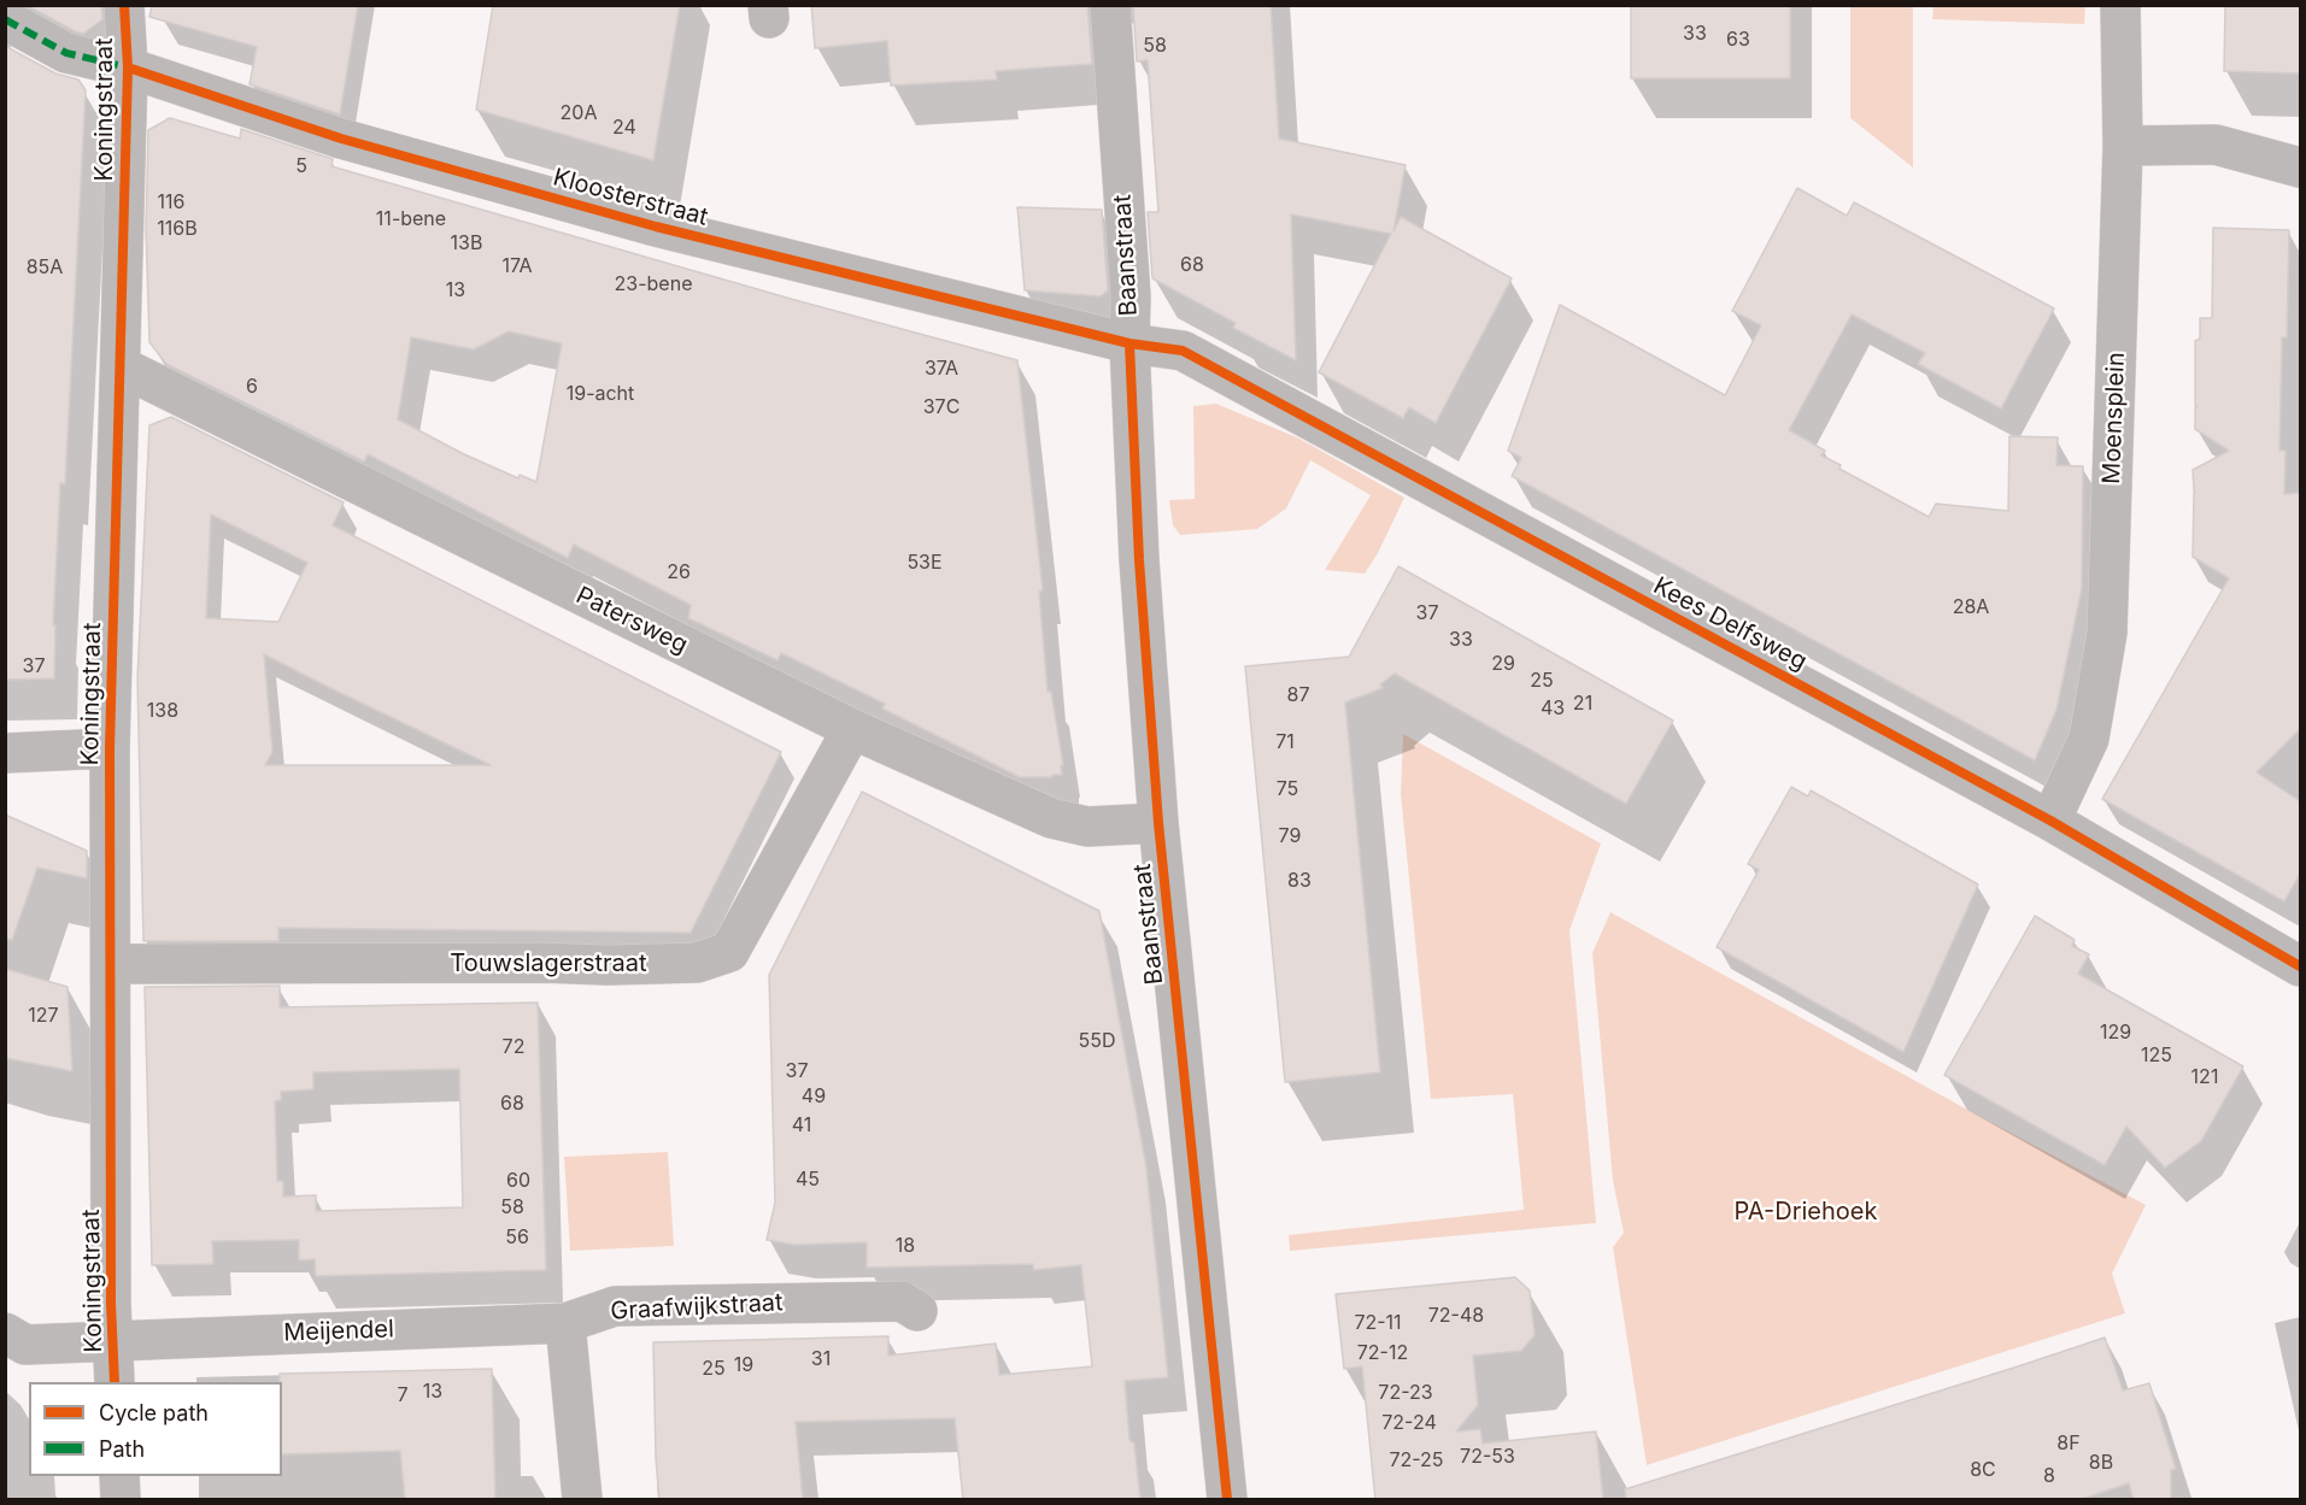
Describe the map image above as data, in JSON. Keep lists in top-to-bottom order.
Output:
{
  "streets": {
    "street": [
      "Koningstraat",
      "Kloosterstraat",
      "Baanstraat",
      "Moensplein",
      "Patersweg",
      "Kees Delfsweg",
      "Touwslagerstraat",
      "Graafwijkstraat",
      "Meijendel"
    ]
  },
  "crossings": [
    ["Koningstraat", "Kloosterstraat"],
    ["Koningstraat", "Patersweg"],
    ["Koningstraat", "Touwslagerstraat"],
    ["Koningstraat", "Meijendel"],
    ["Kloosterstraat", "Baanstraat"],
    ["Kloosterstraat", "Kees Delfsweg"],
    ["Baanstraat", "Patersweg"],
    ["Baanstraat", "Kees Delfsweg"],
    ["Moensplein", "Kees Delfsweg"],
    ["Patersweg", "Touwslagerstraat"],
    ["Graafwijkstraat", "Meijendel"]
  ],
  "parks": ["PA-Driehoek"],
  "house_numbers": [
    "33",
    "63",
    "58",
    "20A",
    "24",
    "5",
    "116",
    "11-bene",
    "116B",
    "13B",
    "68",
    "17A",
    "85A",
    "23-bene",
    "13",
    "37A",
    "6",
    "19-acht",
    "37C",
    "53E",
    "26",
    "28A",
    "37",
    "33",
    "29",
    "37",
    "25",
    "87",
    "21",
    "43",
    "138",
    "71",
    "75",
    "79",
    "83",
    "127",
    "129",
    "55D",
    "72",
    "125",
    "37",
    "121",
    "49",
    "68",
    "41",
    "45",
    "60",
    "58",
    "56",
    "18",
    "72-48",
    "72-11",
    "72-12",
    "31",
    "19",
    "25",
    "13",
    "72-23",
    "7",
    "72-24",
    "8F",
    "72-53",
    "72-25",
    "8B",
    "8C",
    "8"
  ],
  "legend": ["Cycle path", "Path"]
}
